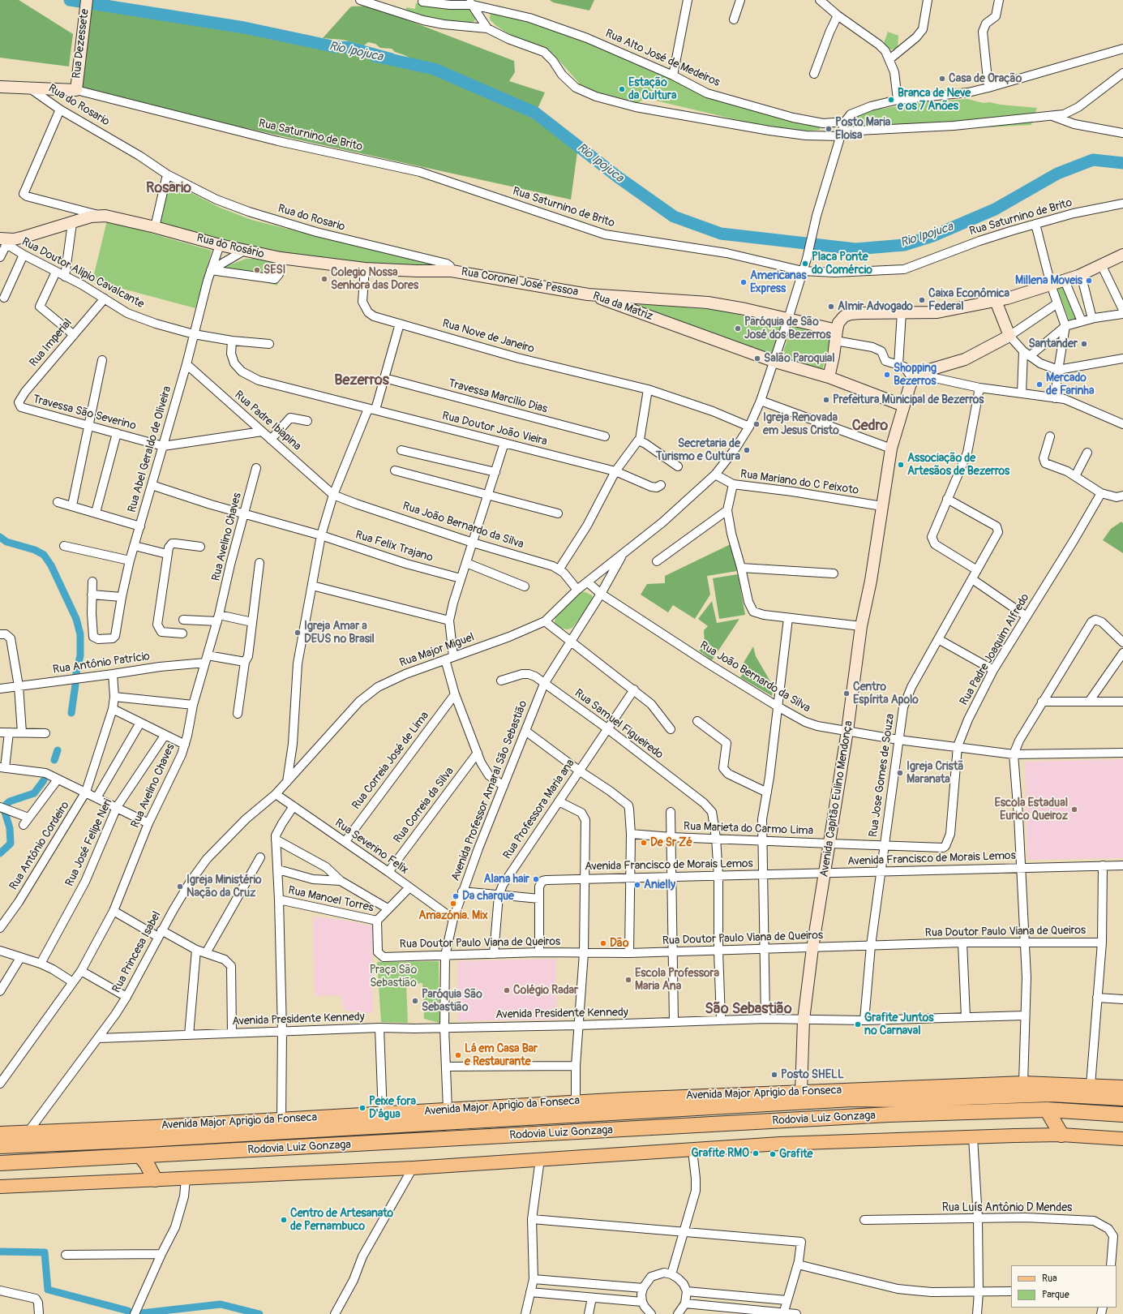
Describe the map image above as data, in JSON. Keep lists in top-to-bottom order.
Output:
{
  "streets": {
    "highway": ["Rodovia Luiz Gonzaga"],
    "main road": [
      "Rua Dezessete",
      "Rua do Rosário",
      "Rua Coronel José Pessoa",
      "Rua da Matriz",
      "Avenida Capitão Eulino Mendonça",
      "Avenida Major Aprigio da Fonseca"
    ],
    "street": [
      "Rua Alto José de Medeiros",
      "Rua do Rosario",
      "Rua Saturnino de Brito",
      "Rua Doutor Alipio Cavalcante",
      "Rua Nove de Janeiro",
      "Rua Imperial",
      "Travessa Marcilio Dias",
      "Travessa São Severino",
      "Rua Padre Ibiapina",
      "Rua Doutor João Vieira",
      "Rua Abel Geraldo de Oliveira",
      "Rua Mariano do C Peixoto",
      "Rua João Bernardo da Silva",
      "Rua Avelino Chaves",
      "Rua Felix Trajano",
      "Rua Padre Joaquim Alfredo",
      "Rua Major Miguel",
      "Rua Antônio Patrício",
      "Rua Samuel Figueiredo",
      "Rua Correia José de Lima",
      "Rua Jose Gomes de Souza",
      "Avenida Professor Amaral São Sebastião",
      "Rua Correia da Silva",
      "Rua Professora Maria ana",
      "Rua Marieta do Carmo Lima",
      "Rua José Felipe Neri",
      "Rua Antônio Cordeiro",
      "Rua Severino Felix",
      "Avenida Francisco de Morais Lemos",
      "Rua Manoel Torres",
      "Rua Doutor Paulo Viana de Queiros",
      "Rua Princesa Isabel",
      "Avenida Presidente Kennedy",
      "Rua Luís Antônio D Mendes"
    ]
  },
  "crossings": [
    ["Rua Dezessete", "Rua do Rosario"],
    ["Rua Dezessete", "Rua Saturnino de Brito"],
    ["Rua Alto José de Medeiros", "Rua Major Miguel"],
    ["Rua do Rosario", "Rua do Rosário"],
    ["Rua do Rosario", "Rua Coronel José Pessoa"],
    ["Rua Saturnino de Brito", "Rua Major Miguel"],
    ["Rua do Rosário", "Rua Coronel José Pessoa"],
    ["Rua do Rosário", "Rua Nove de Janeiro"],
    ["Rua do Rosário", "Rua Abel Geraldo de Oliveira"],
    ["Rua Doutor Alipio Cavalcante", "Rua Imperial"],
    ["Rua Doutor Alipio Cavalcante", "Rua Doutor João Vieira"],
    ["Rua Doutor Alipio Cavalcante", "Rua Abel Geraldo de Oliveira"],
    ["Rua Coronel José Pessoa", "Rua da Matriz"],
    ["Rua da Matriz", "Rua Major Miguel"],
    ["Rua da Matriz", "Avenida Capitão Eulino Mendonça"],
    ["Rua Nove de Janeiro", "Rua Major Miguel"],
    ["Rua Imperial", "Travessa São Severino"],
    ["Travessa São Severino", "Rua Abel Geraldo de Oliveira"],
    ["Rua Padre Ibiapina", "Rua Abel Geraldo de Oliveira"],
    ["Rua Padre Ibiapina", "Rua João Bernardo da Silva"],
    ["Rua Abel Geraldo de Oliveira", "Rua Felix Trajano"],
    ["Rua Mariano do C Peixoto", "Rua Major Miguel"],
    ["Rua Mariano do C Peixoto", "Avenida Capitão Eulino Mendonça"],
    ["Rua João Bernardo da Silva", "Rua Padre Joaquim Alfredo"],
    ["Rua João Bernardo da Silva", "Rua Major Miguel"],
    ["Rua João Bernardo da Silva", "Rua Jose Gomes de Souza"],
    ["Rua João Bernardo da Silva", "Avenida Professor Amaral São Sebastião"],
    ["Rua João Bernardo da Silva", "Avenida Capitão Eulino Mendonça"],
    ["Rua Avelino Chaves", "Rua Felix Trajano"],
    ["Rua Avelino Chaves", "Rua Antônio Patrício"],
    ["Rua Padre Joaquim Alfredo", "Rua Marieta do Carmo Lima"],
    ["Rua Major Miguel", "Avenida Professor Amaral São Sebastião"],
    ["Rua Major Miguel", "Rua Severino Felix"],
    ["Rua Major Miguel", "Rua Princesa Isabel"],
    ["Rua Antônio Patrício", "Rua Antônio Cordeiro"],
    ["Rua Samuel Figueiredo", "Avenida Professor Amaral São Sebastião"],
    ["Rua Samuel Figueiredo", "Rua Professora Maria ana"],
    ["Rua Samuel Figueiredo", "Rua Marieta do Carmo Lima"],
    ["Rua Correia José de Lima", "Rua Severino Felix"],
    ["Rua Jose Gomes de Souza", "Rua Marieta do Carmo Lima"],
    ["Rua Jose Gomes de Souza", "Avenida Francisco de Morais Lemos"],
    ["Rua Jose Gomes de Souza", "Rua Doutor Paulo Viana de Queiros"],
    ["Rua Jose Gomes de Souza", "Avenida Presidente Kennedy"],
    ["Avenida Professor Amaral São Sebastião", "Rua Severino Felix"],
    ["Avenida Professor Amaral São Sebastião", "Rua Doutor Paulo Viana de Queiros"],
    ["Avenida Professor Amaral São Sebastião", "Avenida Presidente Kennedy"],
    ["Avenida Professor Amaral São Sebastião", "Avenida Major Aprigio da Fonseca"],
    ["Avenida Capitão Eulino Mendonça", "Rua Marieta do Carmo Lima"],
    ["Avenida Capitão Eulino Mendonça", "Avenida Francisco de Morais Lemos"],
    ["Avenida Capitão Eulino Mendonça", "Rua Doutor Paulo Viana de Queiros"],
    ["Avenida Capitão Eulino Mendonça", "Avenida Presidente Kennedy"],
    ["Avenida Capitão Eulino Mendonça", "Avenida Major Aprigio da Fonseca"],
    ["Rua Correia da Silva", "Rua Severino Felix"],
    ["Rua Professora Maria ana", "Rua Doutor Paulo Viana de Queiros"],
    ["Rua Severino Felix", "Rua Princesa Isabel"],
    ["Rua Manoel Torres", "Rua Doutor Paulo Viana de Queiros"],
    ["Rua Princesa Isabel", "Avenida Presidente Kennedy"],
    ["Rua Princesa Isabel", "Avenida Major Aprigio da Fonseca"]
  ],
  "districts": [
    "Rosario",
    "Bezerros",
    "Cedro",
    "São Sebastião"
  ],
  "water": ["Rio Ipojuca"],
  "parks": ["Praça São Sebastião"],
  "places": [
    "Casa de Oração",
    "Estação da Cultura",
    "Branca de Neve e os 7 Anões",
    "Posto Maria Eloisa",
    "Placa Ponte do Comércio",
    "SESI",
    "Colegio Nossa Senhora das Dores",
    "Millena Moveis",
    "Americanas Express",
    "Caixa Econômica Federal",
    "Almir Advogado",
    "Paróquia de São José dos Bezerros",
    "Santander",
    "Salão Paroquial",
    "Shopping Bezerros",
    "Mercado de Farinha",
    "Prefeitura Municipal de Bezerros",
    "Igreja Renovada em Jesus Cristo",
    "Secretaria de Turismo e Cultura",
    "Associação de Artesãos de Bezerros",
    "Igreja Amar a DEUS no Brasil",
    "Centro Espírita Apolo",
    "Igreja Cristã Maranata",
    "Escola Estadual Eurico Queiroz",
    "De Sr Zé",
    "Alana hair",
    "Anielly",
    "Igreja Ministério Nação da Cruz",
    "Da charque",
    "Amazónia. Mix",
    "Dão",
    "Escola Professora Maria Ana",
    "Colégio Radar",
    "Paróquia São Sebastião",
    "Grafite Juntos no Carnaval",
    "Lá em Casa Bar e Restaurante",
    "Posto SHELL",
    "Peixe fora D'água",
    "Grafite RMO",
    "Grafite",
    "Centro de Artesanato de Pernambuco"
  ],
  "legend": ["Rua", "Parque"]
}
